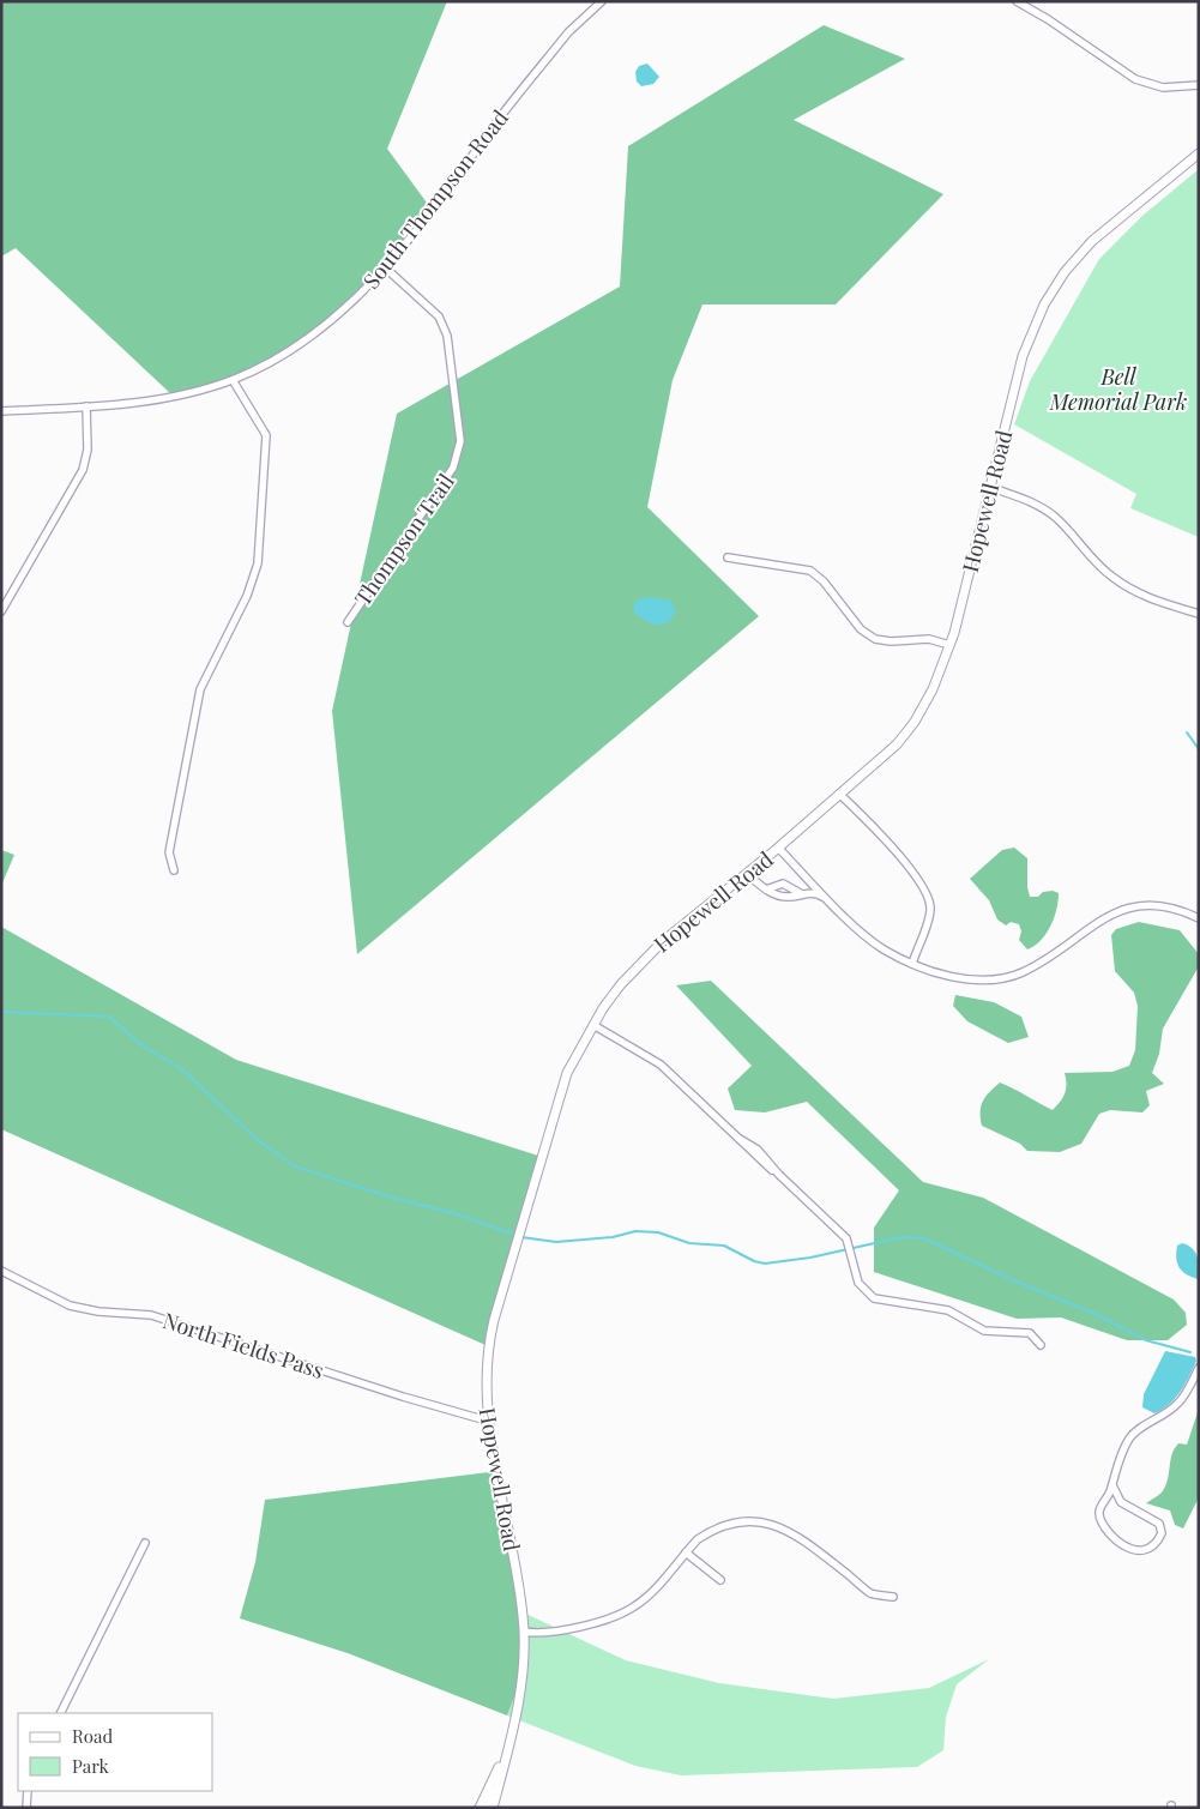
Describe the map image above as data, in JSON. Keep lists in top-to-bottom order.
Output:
{
  "streets": {
    "street": [
      "South Thompson Road",
      "Hopewell Road",
      "Thompson Trail",
      "North Fields Pass"
    ]
  },
  "crossings": [
    ["South Thompson Road", "Thompson Trail"],
    ["Hopewell Road", "North Fields Pass"]
  ],
  "parks": ["Bell Memorial Park"],
  "legend": ["Road", "Park"]
}
